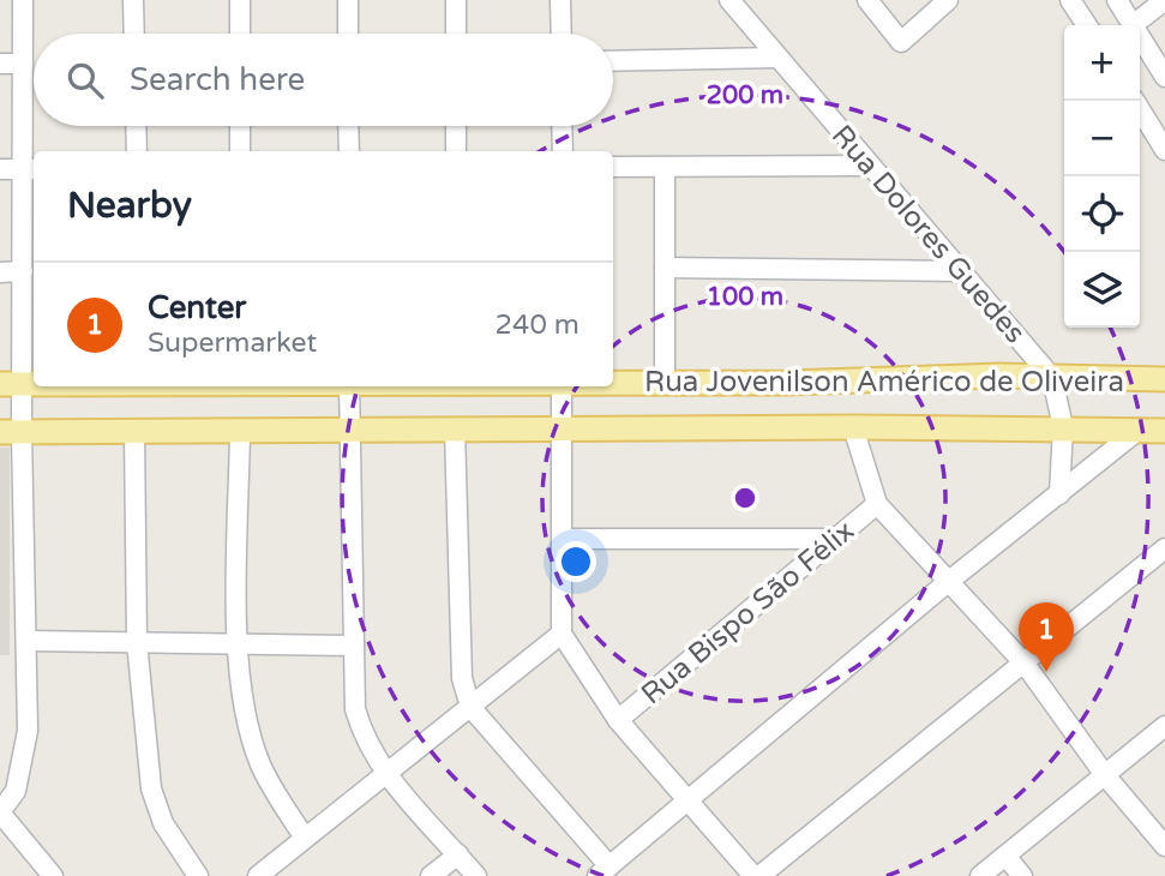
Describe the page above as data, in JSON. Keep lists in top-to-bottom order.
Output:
{
  "streets": {
    "main road": ["Rua Jovenilson Américo de Oliveira"],
    "street": ["Rua Dolores Guedes", "Rua Bispo São Félix"]
  },
  "crossings": [
    ["Rua Dolores Guedes", "Rua Jovenilson Américo de Oliveira"]
  ],
  "page": {
    "map_buttons": ["+", "−"],
    "search": "Search here",
    "heading": "Nearby",
    "list": [
      {
        "mark": "1",
        "name": "Center",
        "note": "Supermarket",
        "value": "240 m"
      }
    ],
    "pins": "1"
  },
  "rings": ["200 m", "100 m"]
}
